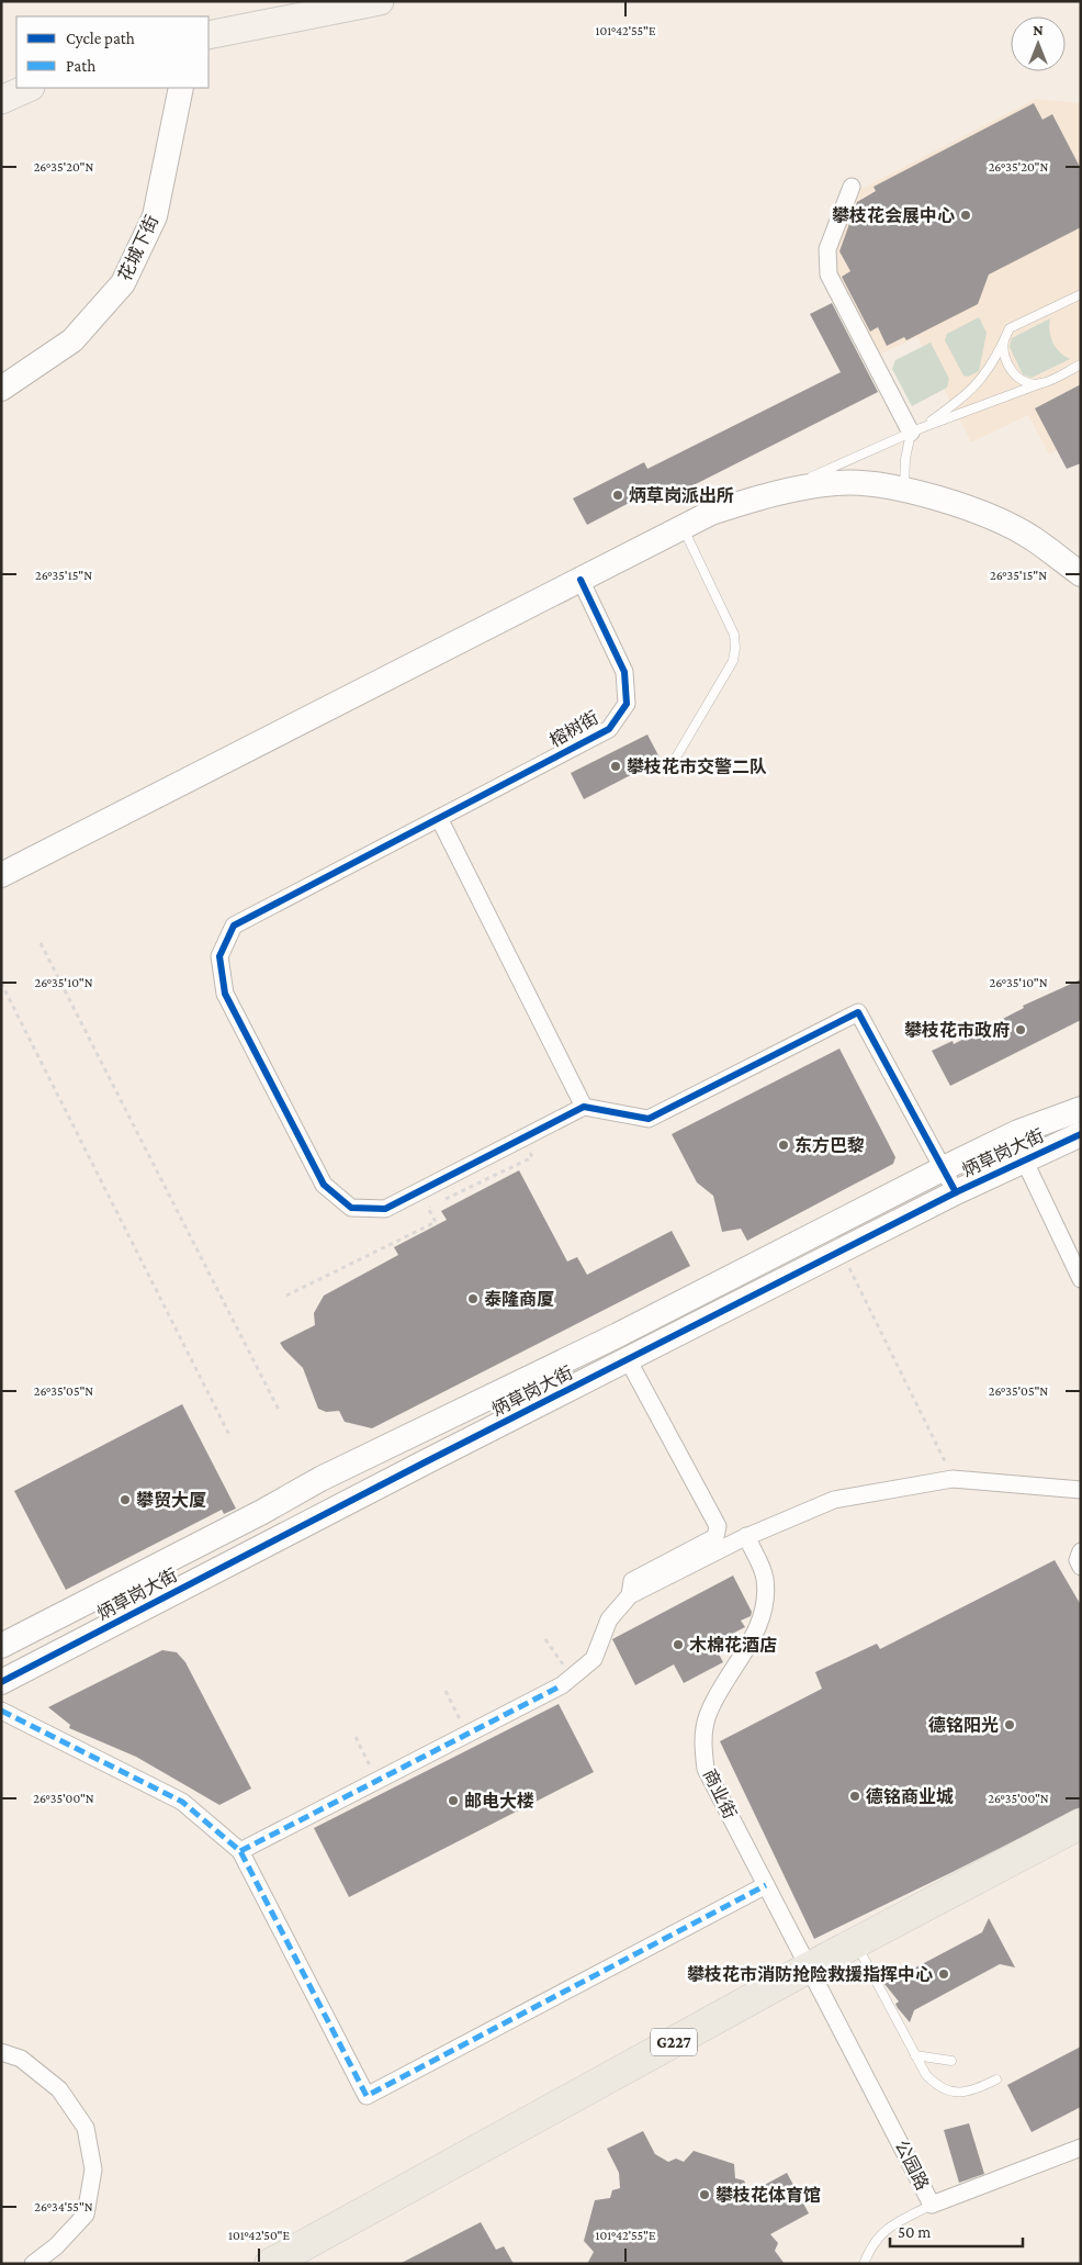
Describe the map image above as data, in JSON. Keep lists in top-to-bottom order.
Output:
{
  "streets": {
    "highway": ["G227"],
    "street": [
      "花城下街",
      "榕树街",
      "炳草岗大街",
      "商业街",
      "公园路"
    ]
  },
  "crossings": [
    ["商业街", "G227"],
    ["商业街", "公园路"],
    ["G227", "公园路"]
  ],
  "places": [
    "攀枝花会展中心",
    "炳草岗派出所",
    "攀枝花市交警二队",
    "攀枝花市政府",
    "东方巴黎",
    "泰隆商厦",
    "攀贸大厦",
    "木棉花酒店",
    "德铭阳光",
    "德铭商业城",
    "邮电大楼",
    "攀枝花市消防抢险救援指挥中心",
    "攀枝花体育馆"
  ],
  "legend": ["Cycle path", "Path"],
  "scale_bar": "50 m",
  "north": "top",
  "coordinates": [
    "101°42'55\"E",
    "26°35'20\"N",
    "26°35'15\"N",
    "26°35'10\"N",
    "26°35'05\"N",
    "26°35'00\"N",
    "26°34'55\"N",
    "101°42'50\"E"
  ]
}
